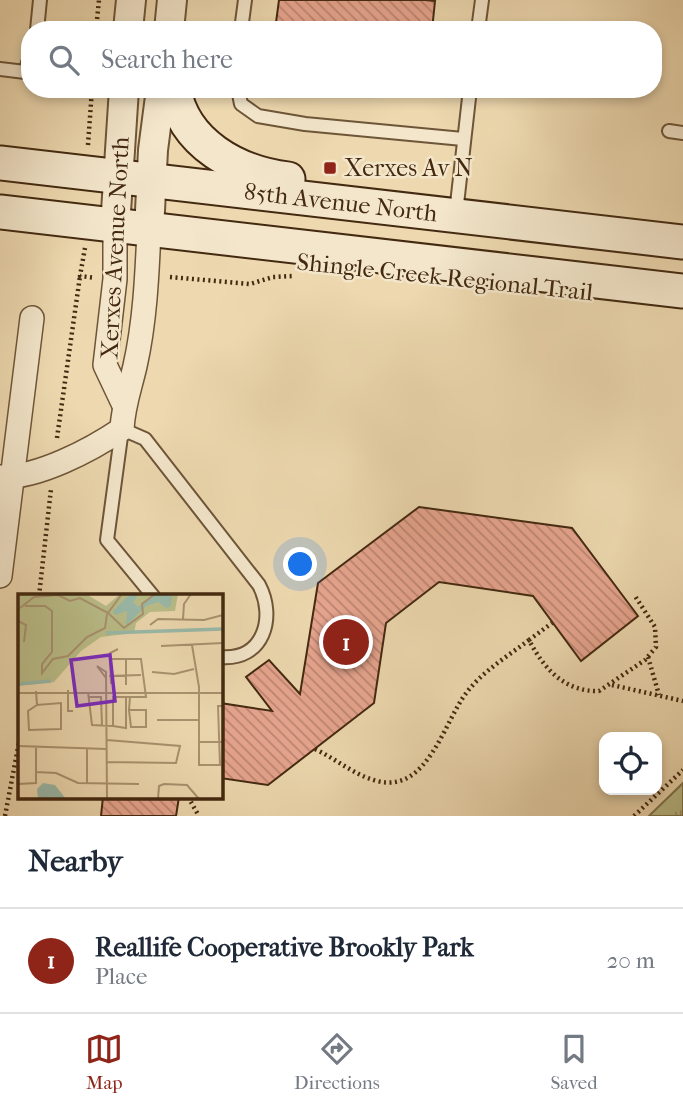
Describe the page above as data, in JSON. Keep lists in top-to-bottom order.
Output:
{
  "streets": {
    "main road": ["85th Avenue North"],
    "street": ["Xerxes Avenue North"],
    "path": ["Shingle Creek Regional Trail"]
  },
  "crossings": [
    ["85th Avenue North", "Xerxes Avenue North"]
  ],
  "places": {
    "transit": ["Xerxes Av N"]
  },
  "page": {
    "search": "Search here",
    "pins": "1",
    "heading": "Nearby",
    "list": [
      {
        "mark": "1",
        "name": "Reallife Cooperative Brookly Park",
        "note": "Place",
        "value": "20 m"
      }
    ],
    "nav": ["Map", "Directions", "Saved"]
  }
}
